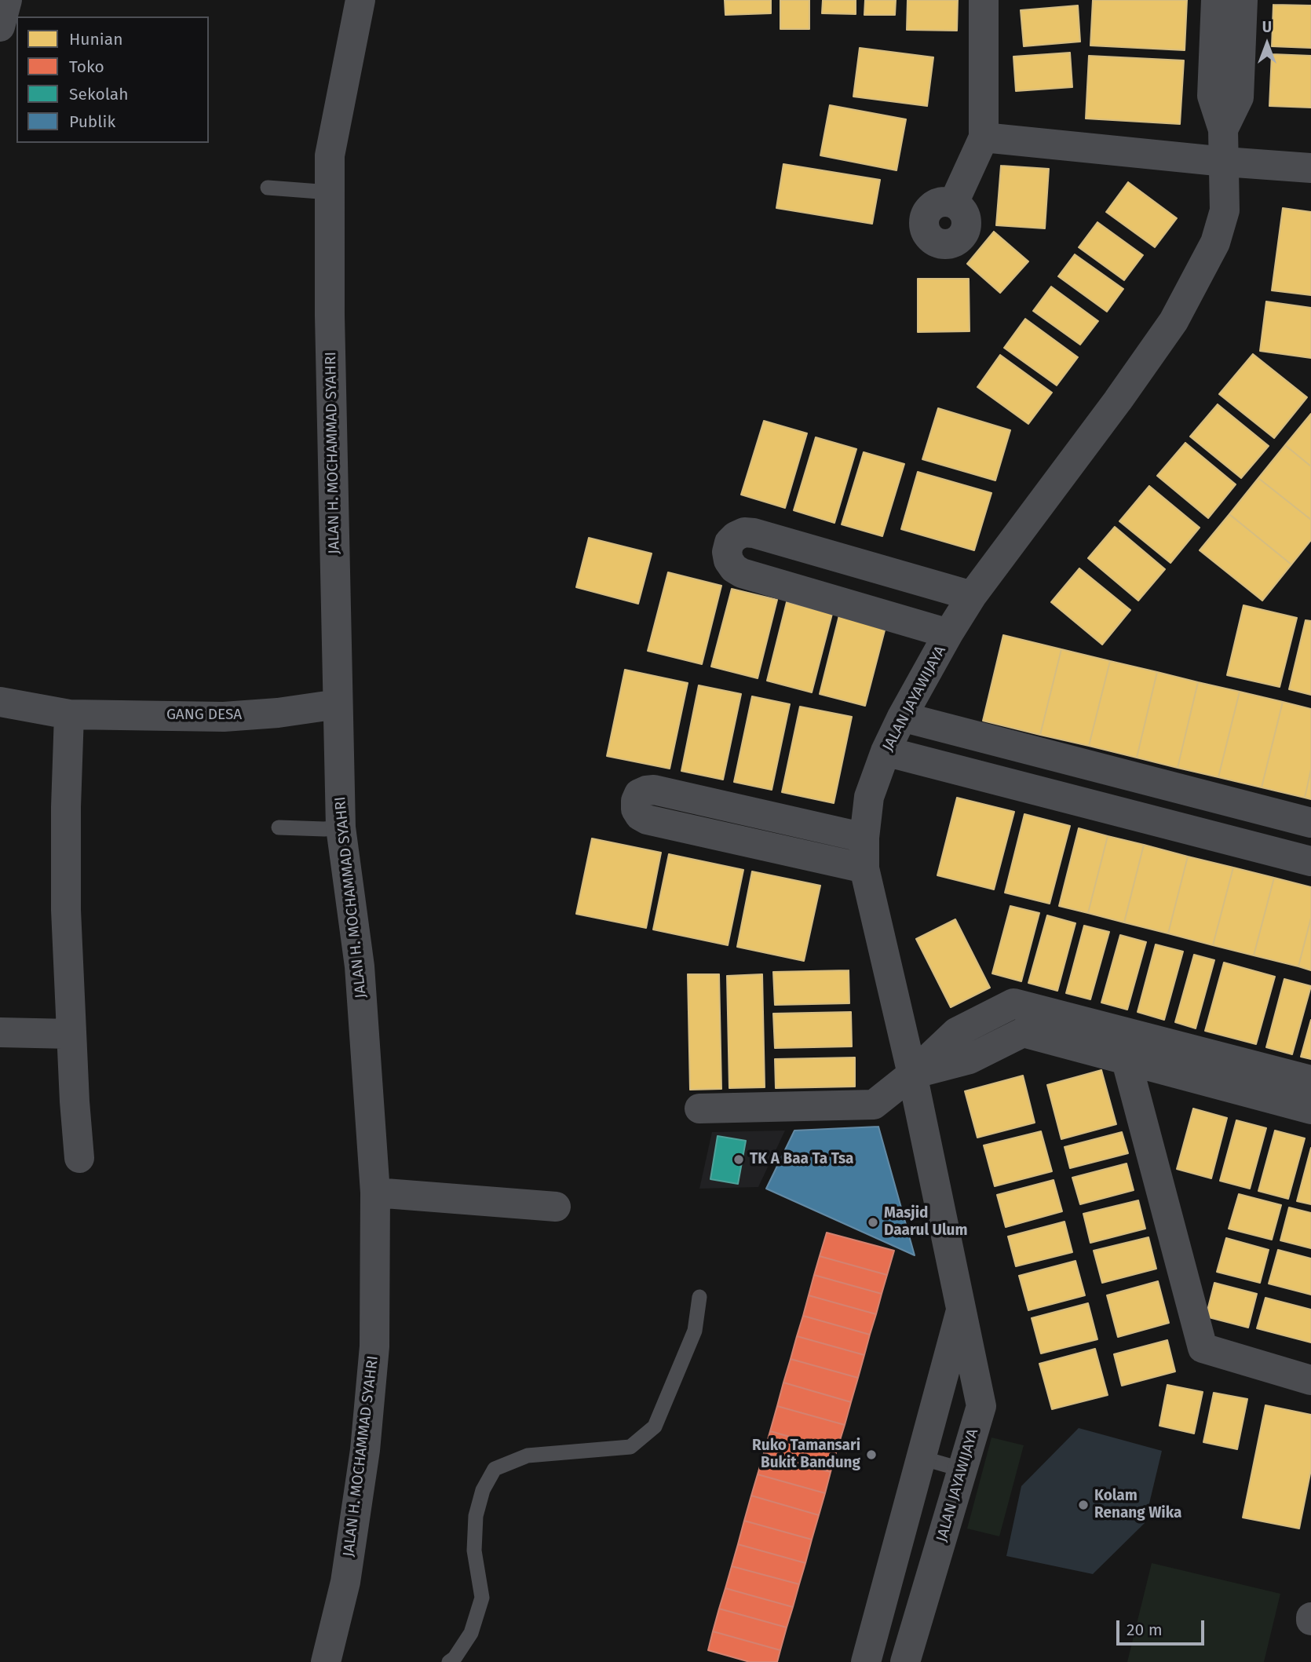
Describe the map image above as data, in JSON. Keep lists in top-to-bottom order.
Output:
{
  "streets": {
    "street": ["JALAN H. MOCHAMMAD SYAHRI", "JALAN JAYAWIJAYA", "GANG DESA"]
  },
  "crossings": [
    ["JALAN H. MOCHAMMAD SYAHRI", "GANG DESA"]
  ],
  "places": [
    "TK A Baa Ta Tsa",
    "Masjid Daarul Ulum",
    "Ruko Tamansari Bukit Bandung",
    "Kolam Renang Wika"
  ],
  "legend": [
    "Hunian",
    "Toko",
    "Sekolah",
    "Publik"
  ],
  "scale_bar": "20 m",
  "north": "top"
}
